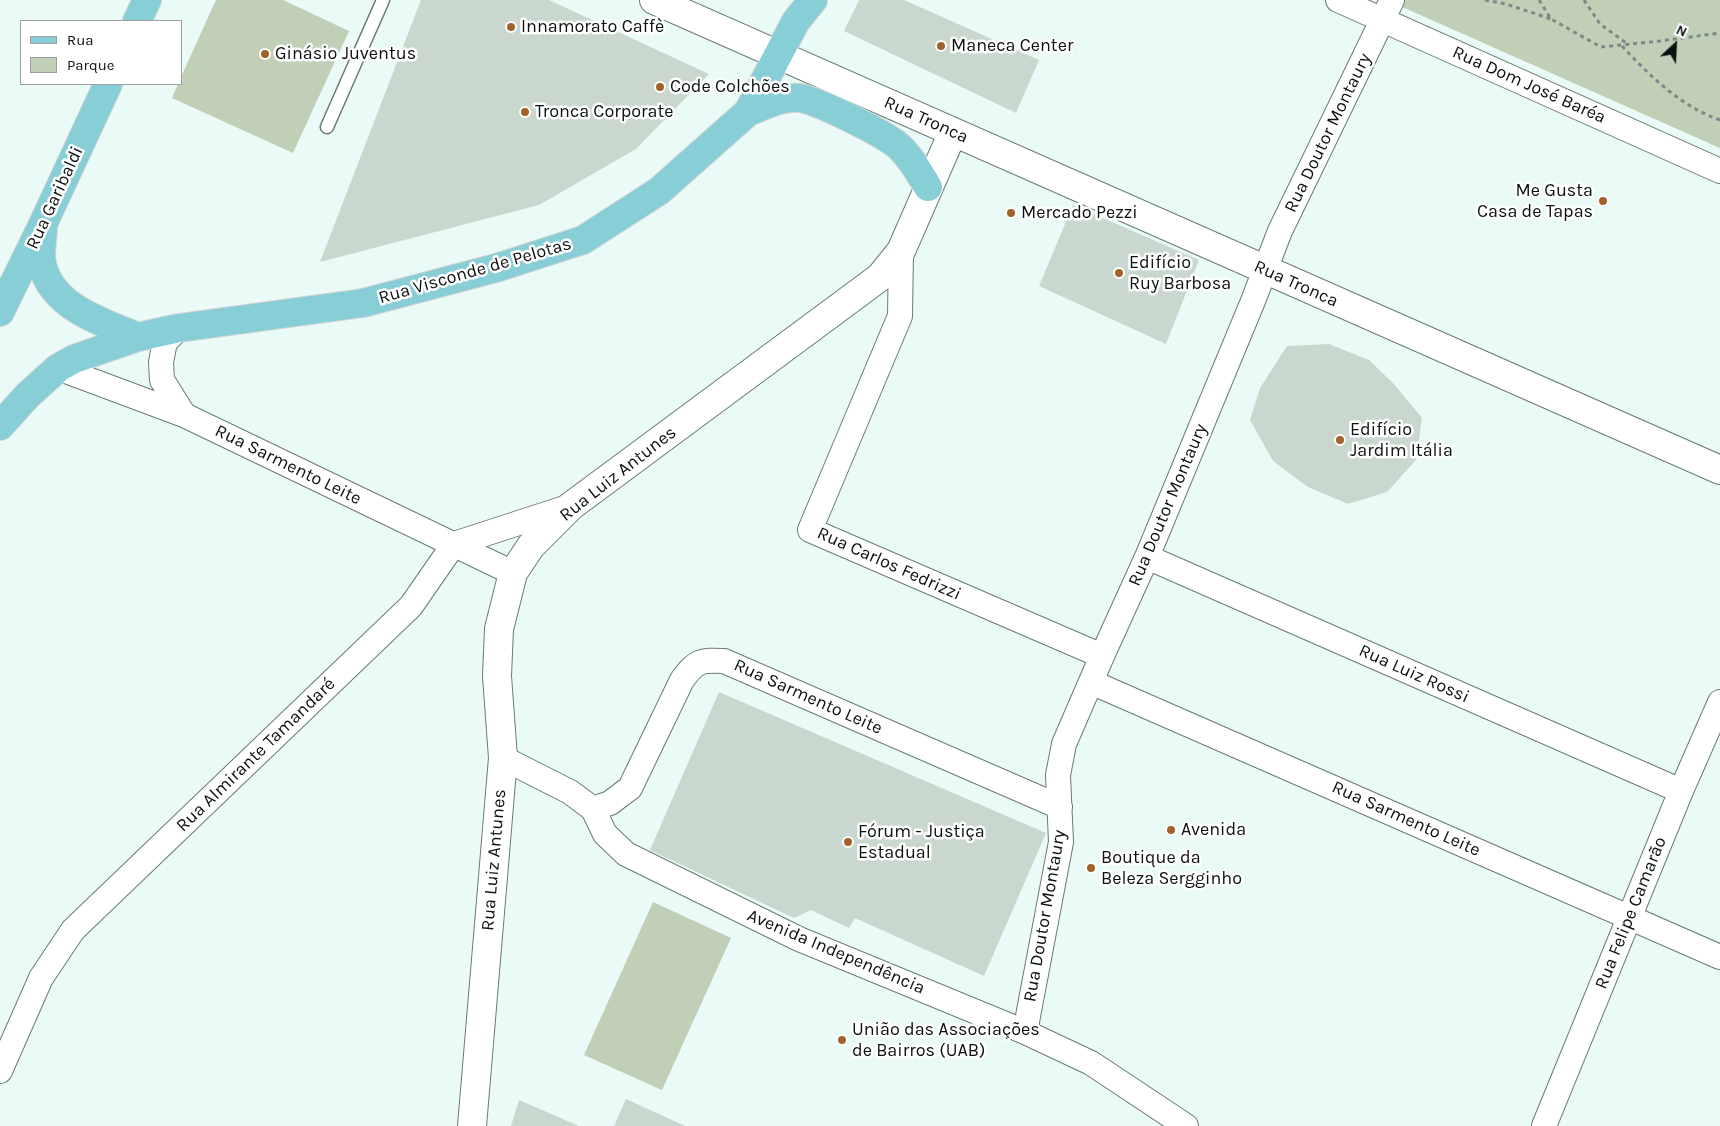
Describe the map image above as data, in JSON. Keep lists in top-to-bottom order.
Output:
{
  "streets": {
    "main road": ["Rua Garibaldi", "Rua Visconde de Pelotas"],
    "street": [
      "Rua Dom José Baréa",
      "Rua Tronca",
      "Rua Doutor Montaury",
      "Rua Sarmento Leite",
      "Rua Luiz Antunes",
      "Rua Carlos Fedrizzi",
      "Rua Luiz Rossi",
      "Rua Almirante Tamandaré",
      "Rua Felipe Camarão",
      "Avenida Independência"
    ]
  },
  "crossings": [
    ["Rua Dom José Baréa", "Rua Doutor Montaury"],
    ["Rua Tronca", "Rua Doutor Montaury"],
    ["Rua Tronca", "Rua Visconde de Pelotas"],
    ["Rua Tronca", "Rua Luiz Antunes"],
    ["Rua Doutor Montaury", "Rua Sarmento Leite"],
    ["Rua Doutor Montaury", "Rua Carlos Fedrizzi"],
    ["Rua Doutor Montaury", "Rua Luiz Rossi"],
    ["Rua Doutor Montaury", "Avenida Independência"],
    ["Rua Visconde de Pelotas", "Rua Sarmento Leite"],
    ["Rua Sarmento Leite", "Rua Luiz Antunes"],
    ["Rua Sarmento Leite", "Rua Almirante Tamandaré"],
    ["Rua Sarmento Leite", "Rua Felipe Camarão"],
    ["Rua Sarmento Leite", "Avenida Independência"],
    ["Rua Luiz Antunes", "Rua Carlos Fedrizzi"],
    ["Rua Luiz Rossi", "Rua Felipe Camarão"]
  ],
  "places": [
    "Innamorato Caffè",
    "Maneca Center",
    "Ginásio Juventus",
    "Code Colchões",
    "Tronca Corporate",
    "Me Gusta Casa de Tapas",
    "Mercado Pezzi",
    "Edifício Ruy Barbosa",
    "Edifício Jardim Itália",
    "Avenida",
    "Fórum - Justiça Estadual",
    "Boutique da Beleza Sergginho",
    "União das Associações de Bairros (UAB)"
  ],
  "legend": ["Rua", "Parque"],
  "north": "top right"
}
